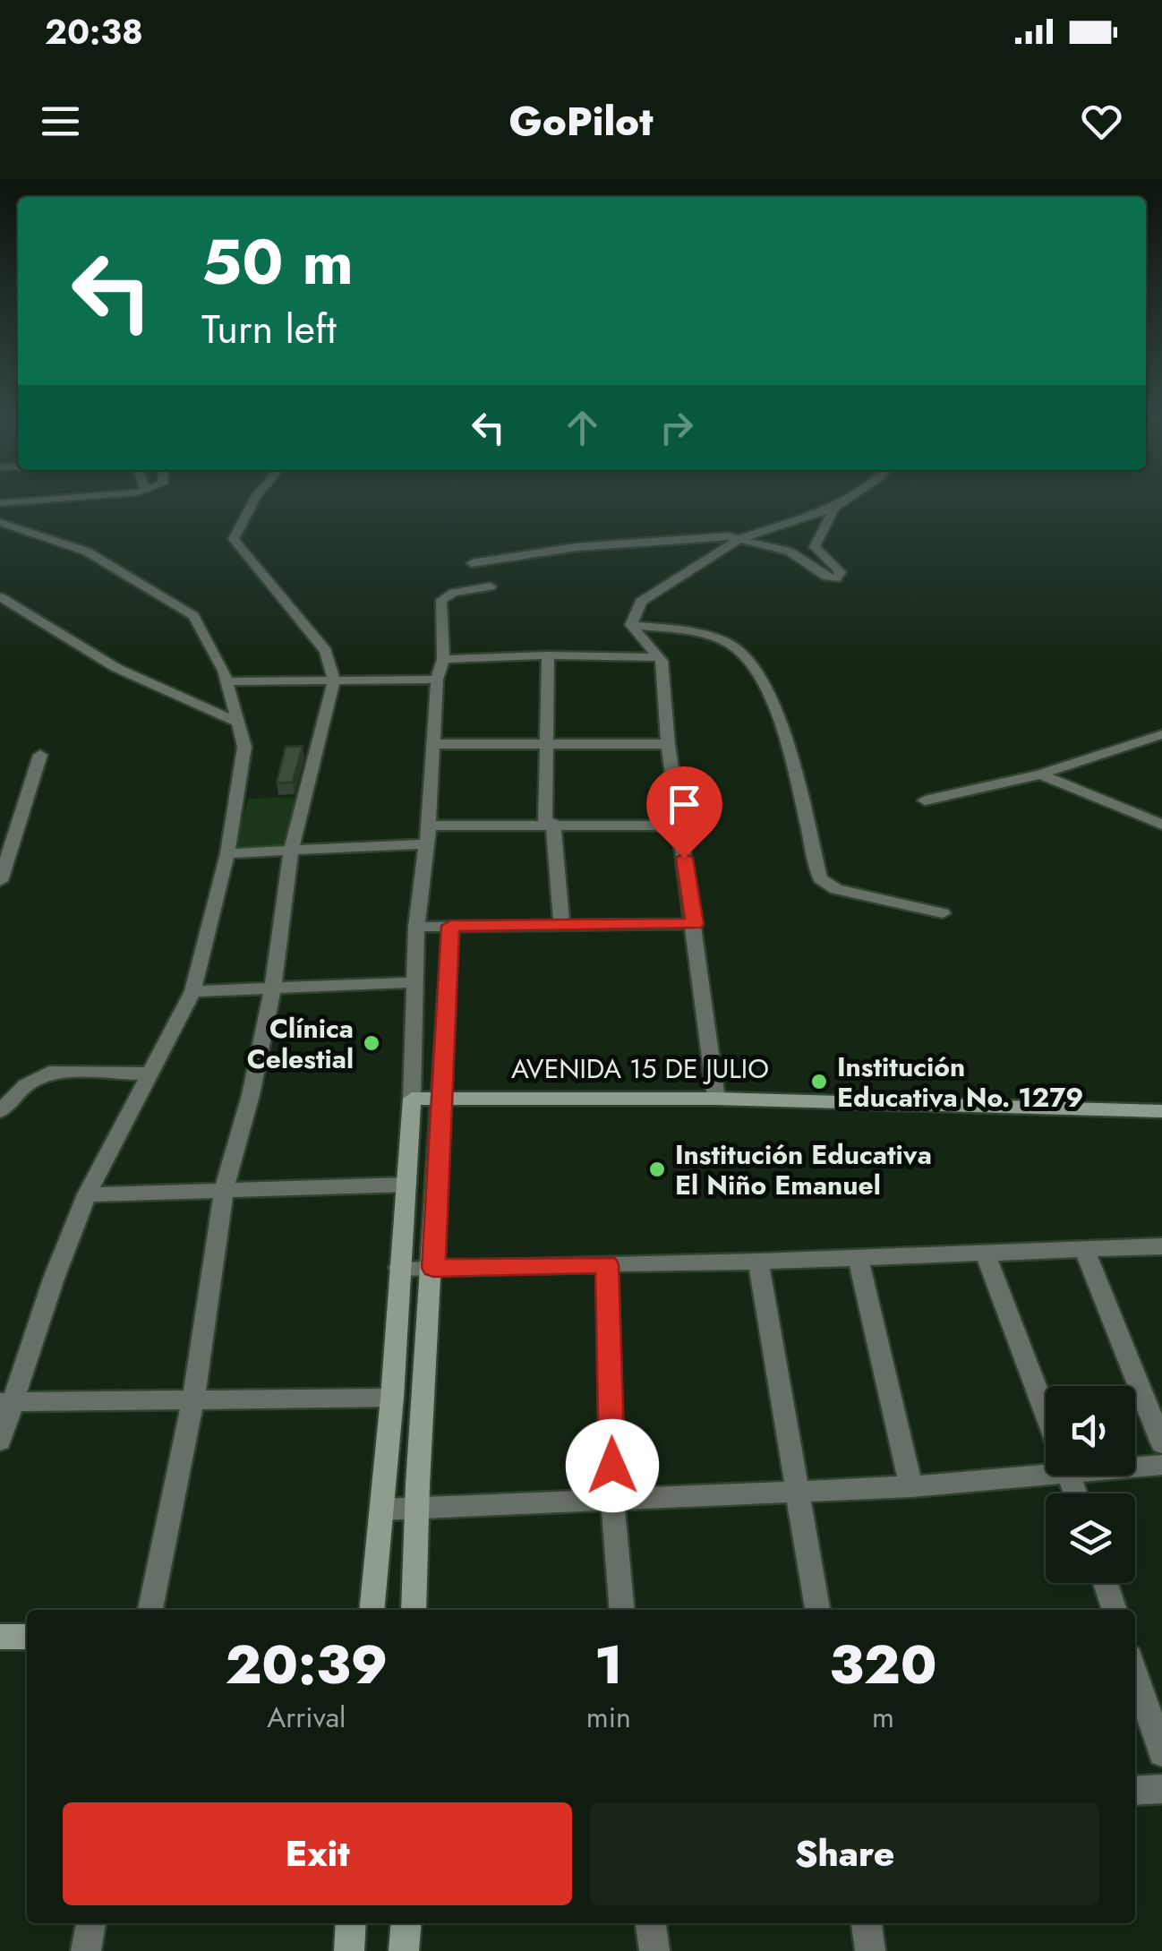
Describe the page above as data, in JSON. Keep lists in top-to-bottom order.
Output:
{
  "streets": {
    "street": ["AVENIDA 15 DE JULIO"]
  },
  "places": ["Clínica Celestial", "Institución Educativa No. 1279", "Institución Educativa El Niño Emanuel"],
  "page": {
    "status": "20:38",
    "header": "GoPilot",
    "turn": ["50 m", "Turn left"],
    "eta": [
      "20:39",
      "Arrival",
      "1",
      "min",
      "320",
      "m"
    ],
    "buttons": ["Exit", "Share"]
  }
}
